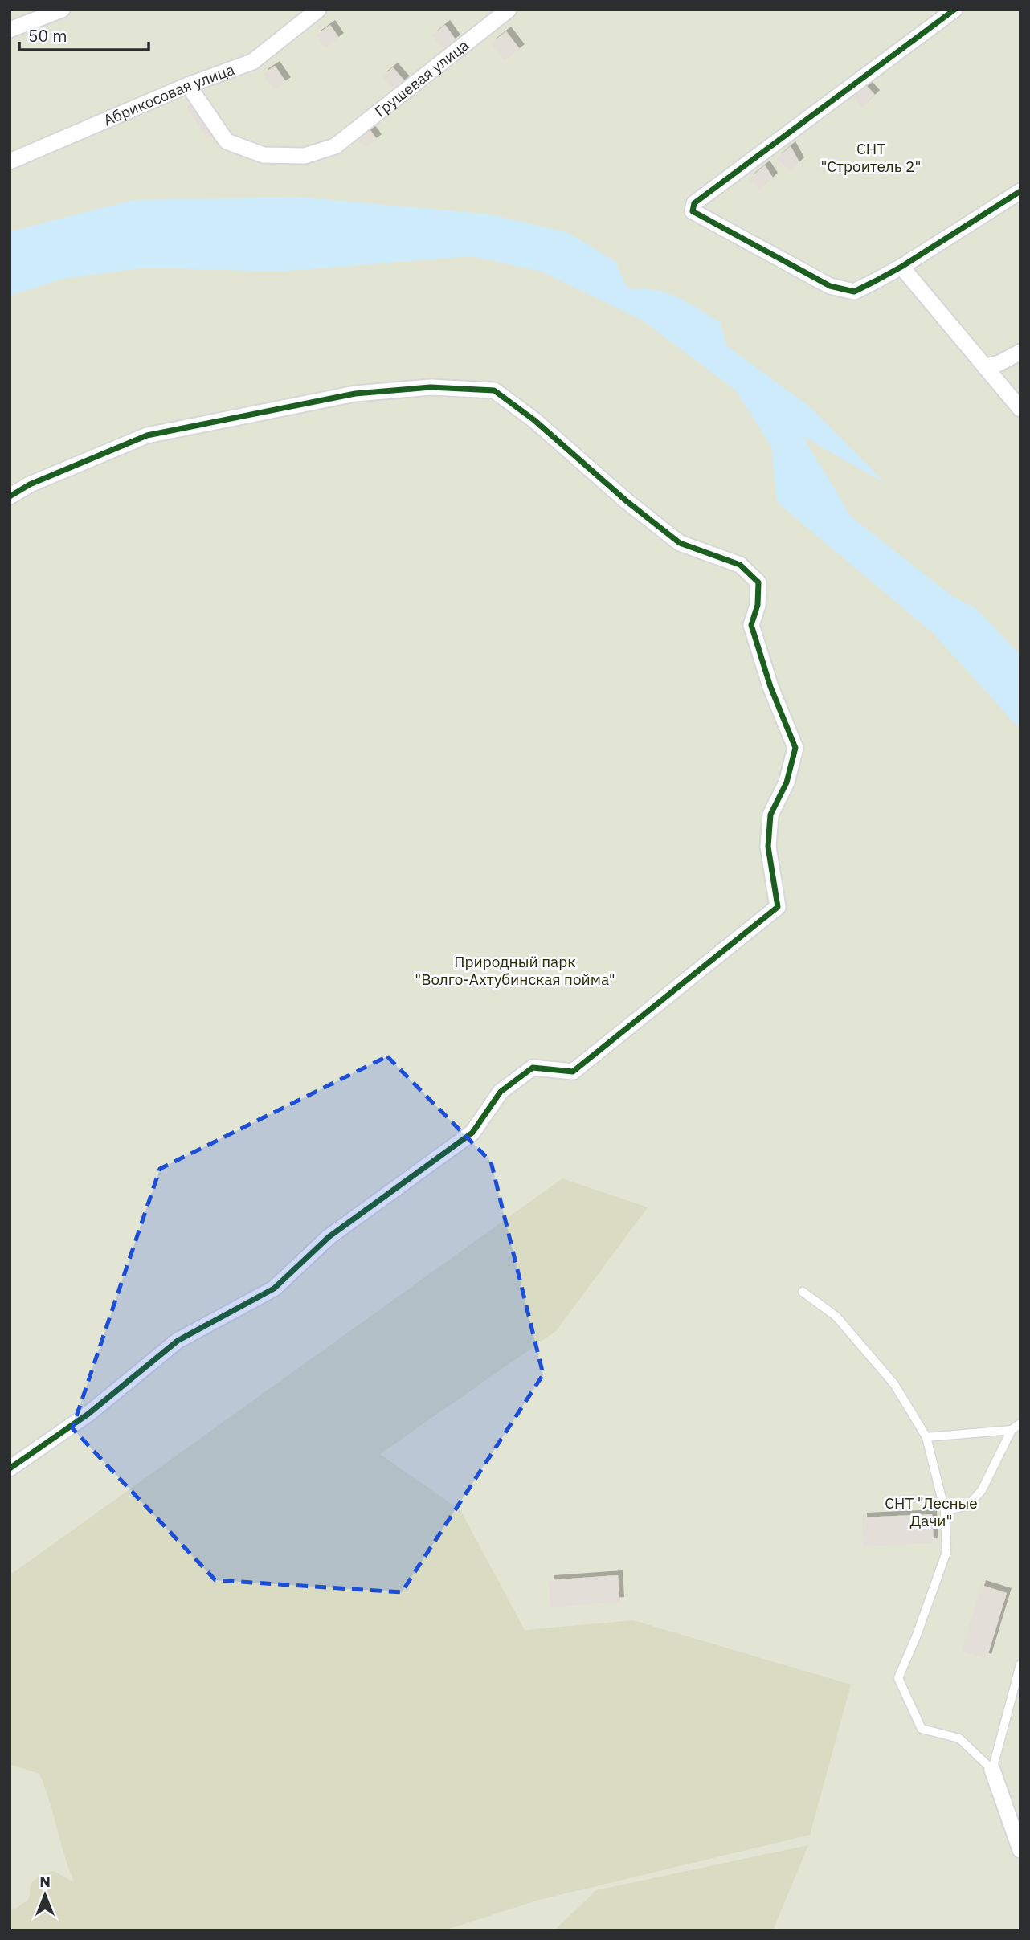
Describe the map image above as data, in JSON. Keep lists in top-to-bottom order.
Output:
{
  "streets": {
    "street": ["Грушевая улица", "Абрикосовая улица"]
  },
  "crossings": [
    ["Грушевая улица", "Абрикосовая улица"]
  ],
  "parks": ["СНТ \"Строитель 2\"", "Природный парк \"Волго-Ахтубинская пойма\"", "СНТ \"Лесные Дачи\""],
  "scale_bar": "50 m",
  "north": "top"
}
